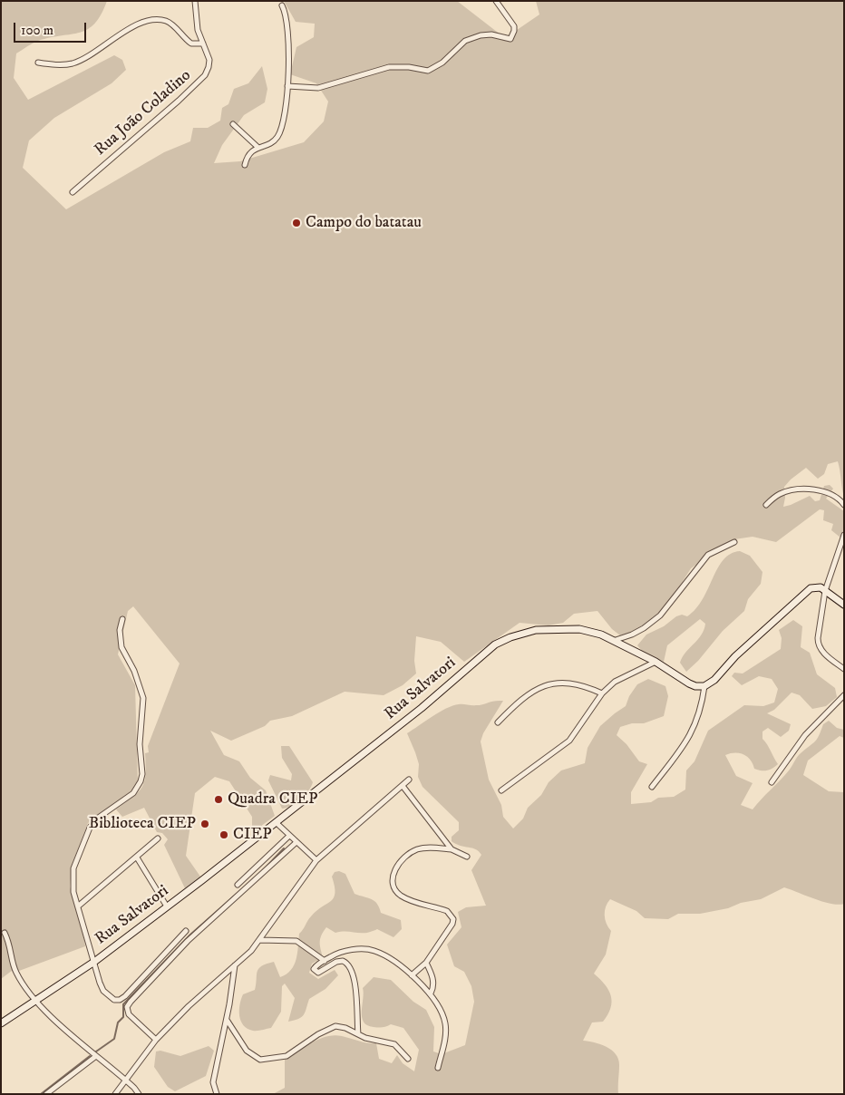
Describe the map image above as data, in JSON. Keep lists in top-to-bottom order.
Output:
{
  "streets": {
    "street": ["Rua João Coladino", "Rua Salvatori"]
  },
  "places": [
    "Campo do batatau",
    "Quadra CIEP",
    "Biblioteca CIEP",
    "CIEP"
  ],
  "scale_bar": "100 m"
}
